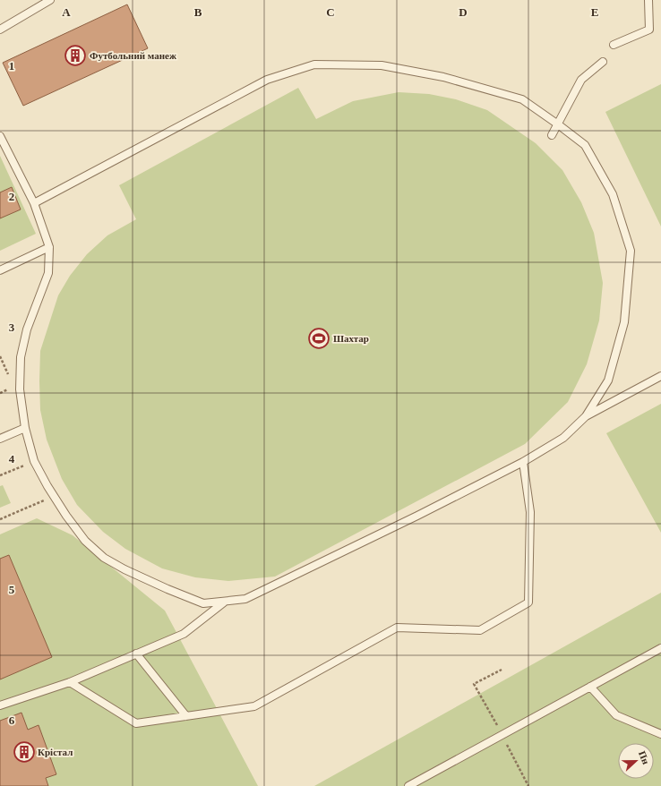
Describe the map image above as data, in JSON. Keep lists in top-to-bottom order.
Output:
{
  "places": {
    "building": ["Футбольний манеж", "Крістал"],
    "sports": ["Шахтар"]
  },
  "north": "right",
  "grid": {
    "columns": [
      "A",
      "B",
      "C",
      "D",
      "E"
    ],
    "rows": [
      "1",
      "2",
      "3",
      "4",
      "5",
      "6"
    ]
  }
}
